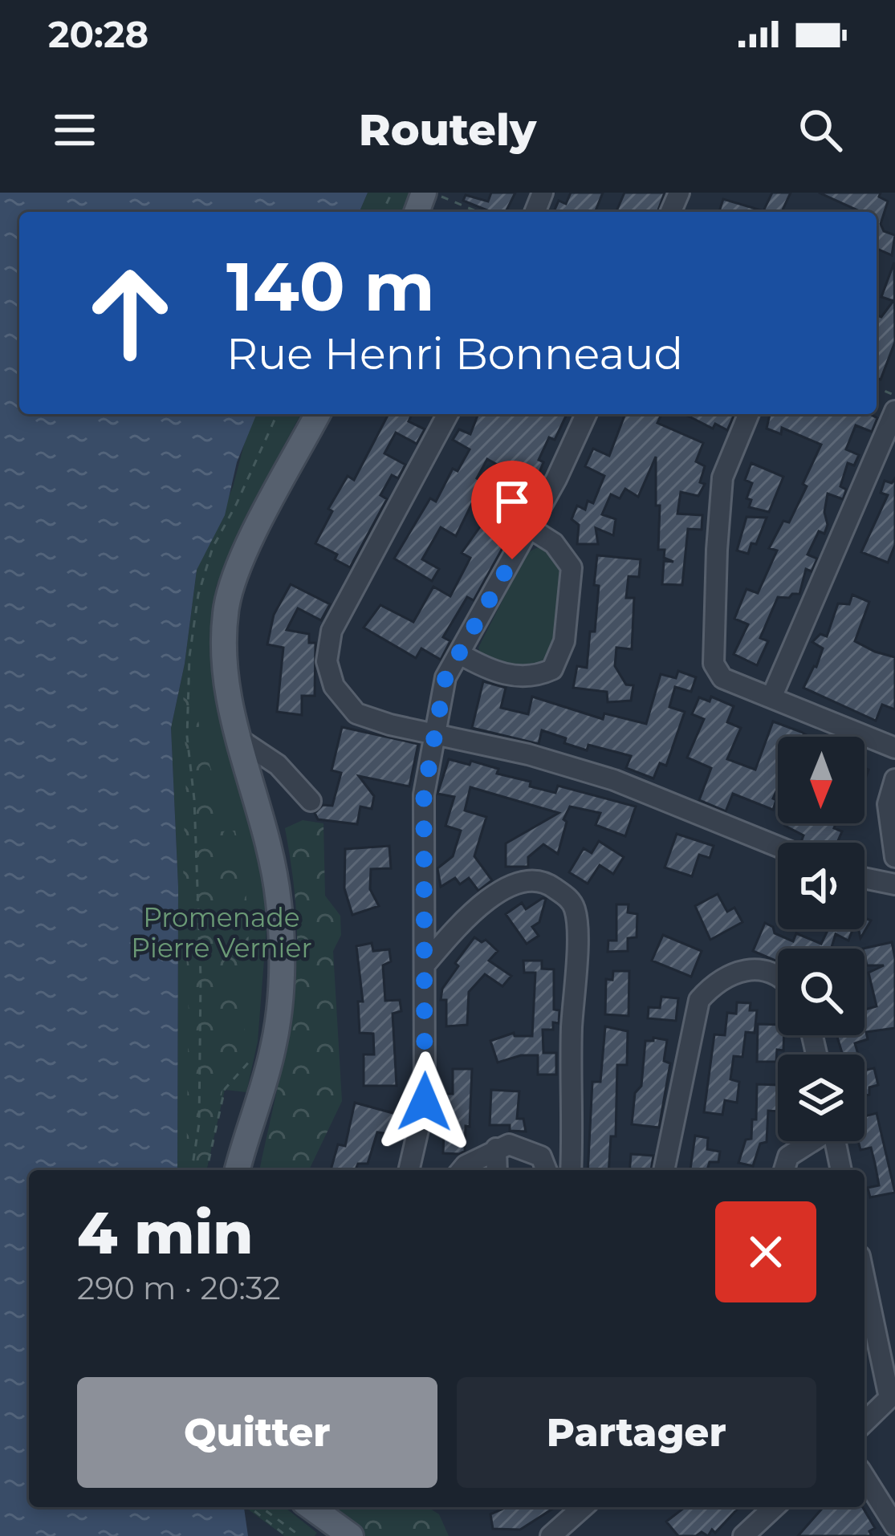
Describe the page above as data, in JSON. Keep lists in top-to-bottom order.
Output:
{
  "parks": ["Promenade Pierre Vernier"],
  "north": "bottom",
  "page": {
    "status": "20:28",
    "header": "Routely",
    "turn": ["140 m", "Rue Henri Bonneaud"],
    "heading": ["4 min", "290 m · 20:32"],
    "buttons": ["Quitter", "Partager"]
  }
}
